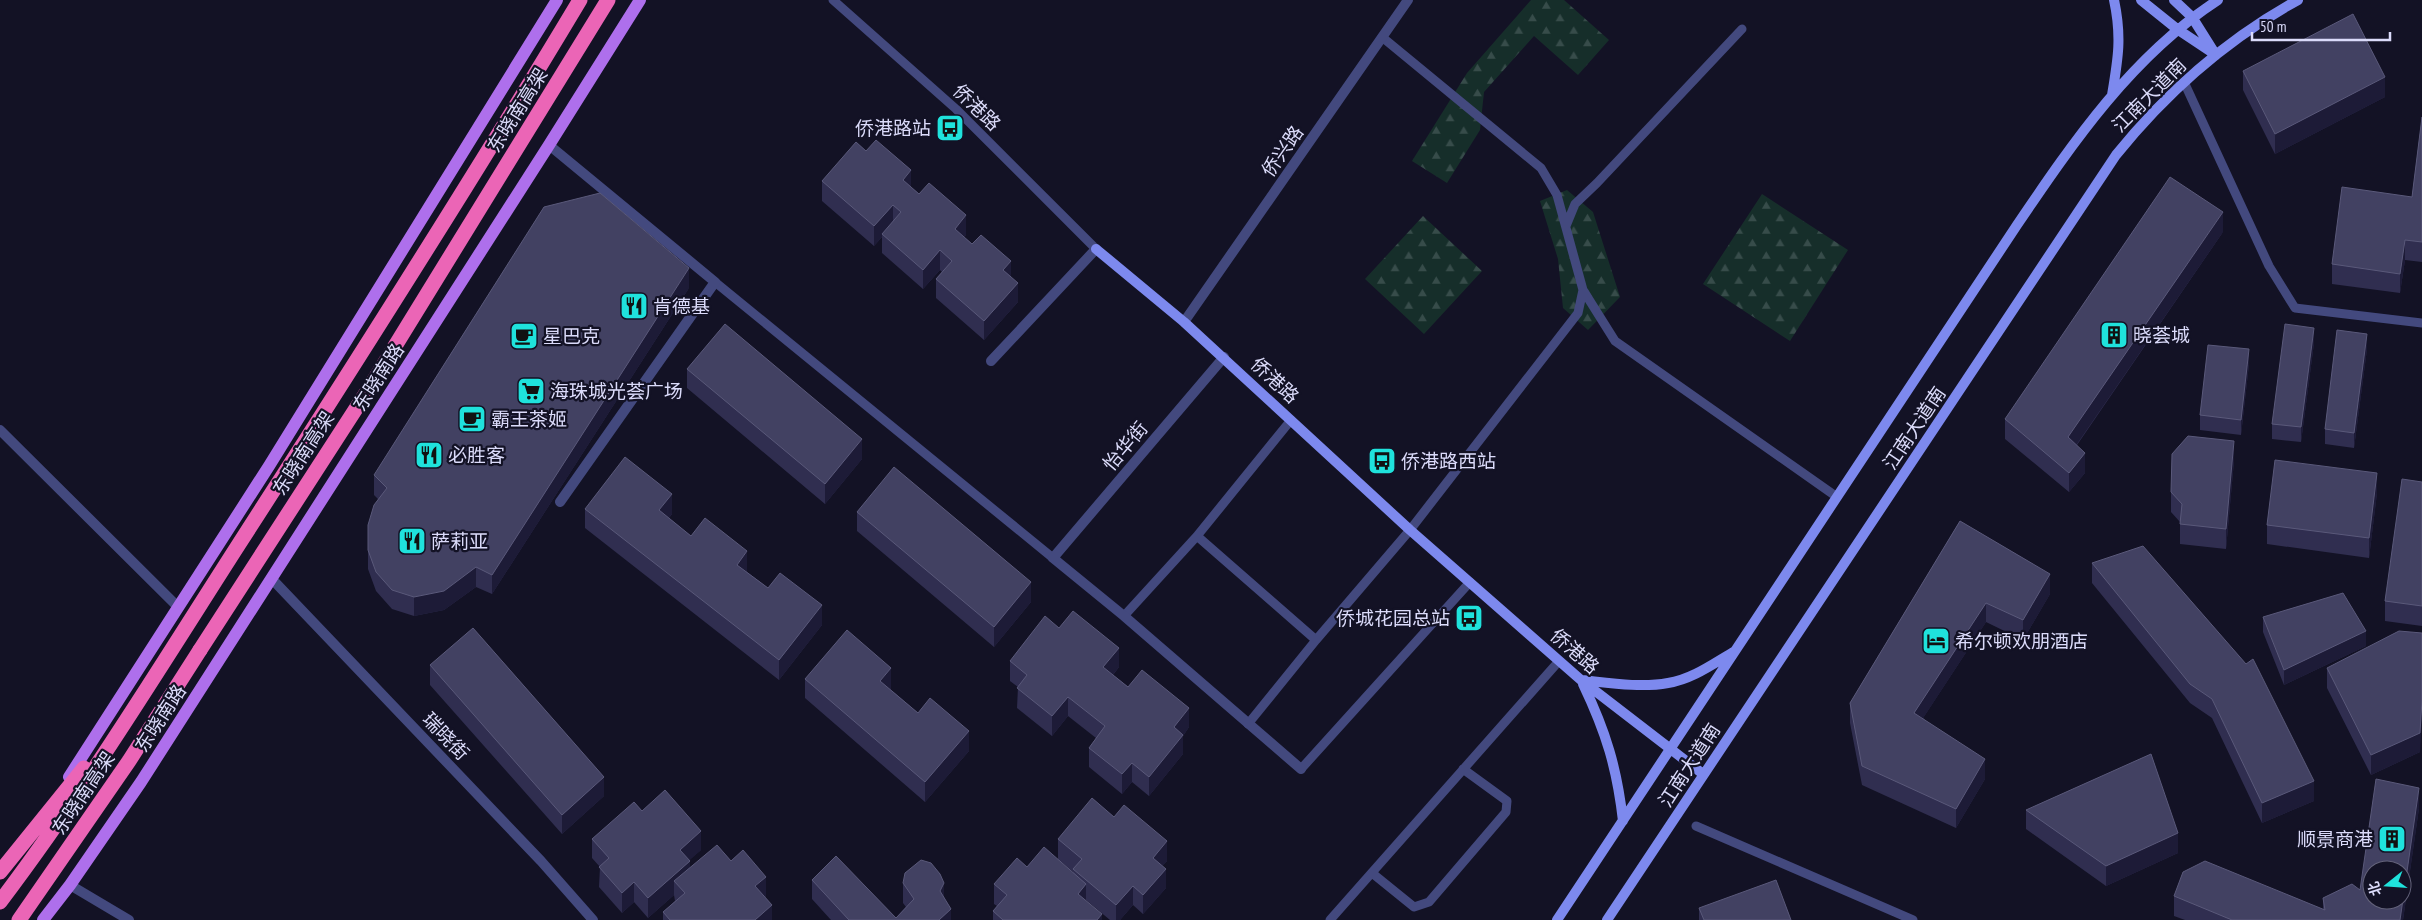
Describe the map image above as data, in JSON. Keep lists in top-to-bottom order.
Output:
{
  "streets": {
    "highway": ["东晓南高架"],
    "main road": ["江南大道南", "侨港路", "东晓南路"],
    "street": ["侨兴路", "怡华街", "瑞晓街"]
  },
  "crossings": [
    ["江南大道南", "侨港路"],
    ["侨港路", "侨兴路"],
    ["侨港路", "怡华街"],
    ["东晓南路", "瑞晓街"]
  ],
  "places": {
    "bus stop": ["侨港路站", "侨港路西站", "侨城花园总站"],
    "restaurant": ["肯德基", "必胜客", "萨莉亚"],
    "building": ["晓荟城", "顺景商港"],
    "cafe": ["星巴克", "霸王茶姬"],
    "supermarket": ["海珠城光荟广场"],
    "hotel": ["希尔顿欢朋酒店"]
  },
  "scale_bar": "50 m",
  "north": "left"
}
